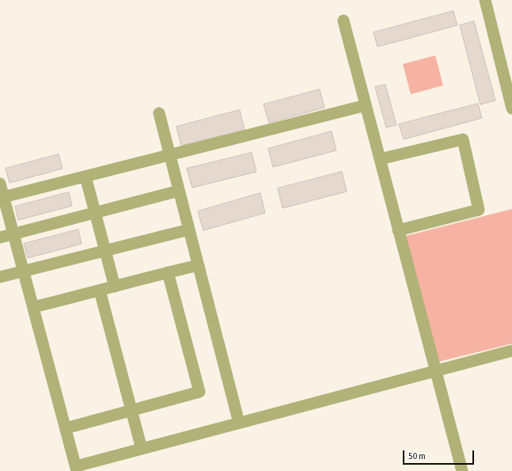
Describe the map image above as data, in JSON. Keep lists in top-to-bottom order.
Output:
{
  "scale_bar": "50 m"
}
